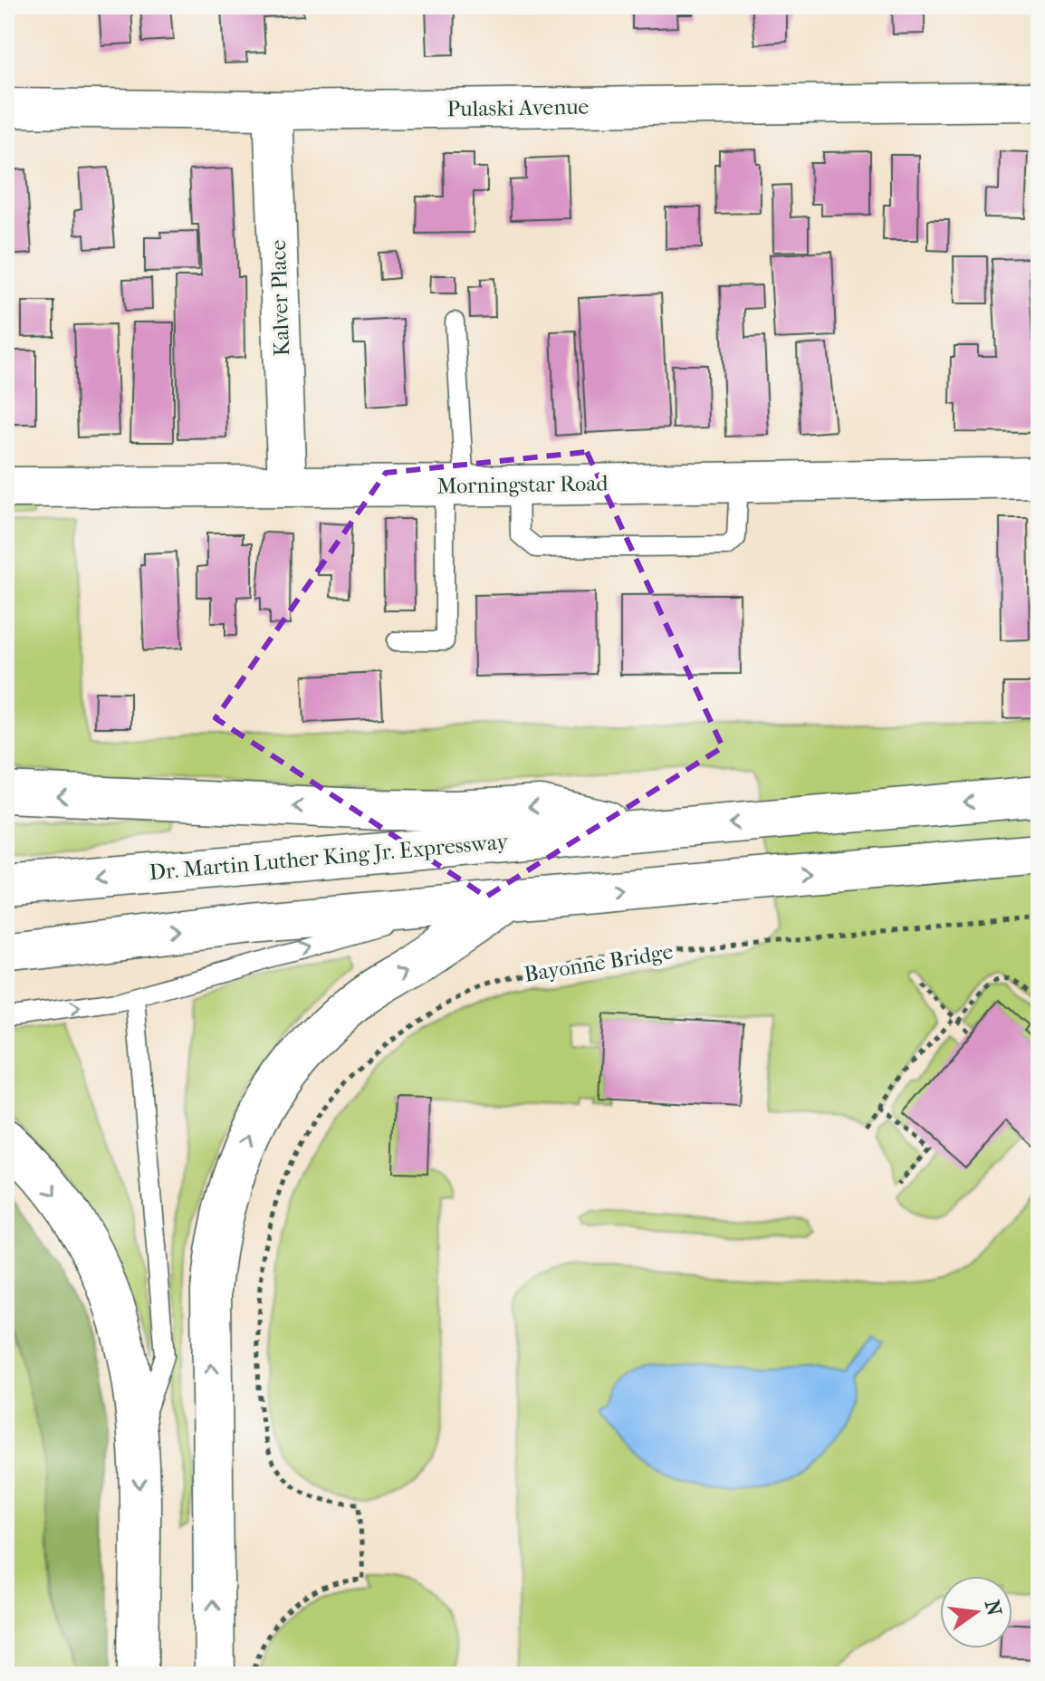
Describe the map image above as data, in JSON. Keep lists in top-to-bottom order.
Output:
{
  "streets": {
    "main road": ["Morningstar Road", "Dr. Martin Luther King Jr. Expressway"],
    "street": ["Pulaski Avenue", "Kalver Place"],
    "path": ["Bayonne Bridge"]
  },
  "crossings": [
    ["Pulaski Avenue", "Kalver Place"],
    ["Kalver Place", "Morningstar Road"]
  ],
  "north": "right"
}
